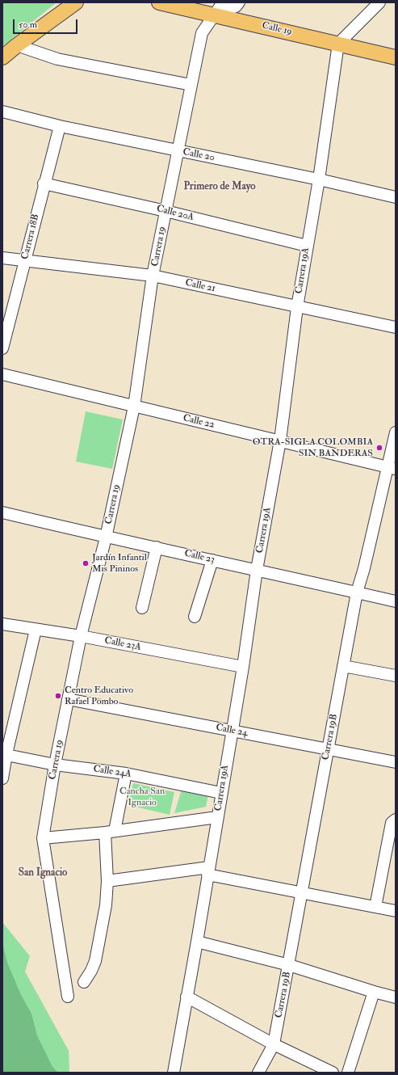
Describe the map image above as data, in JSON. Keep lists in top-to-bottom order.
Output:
{
  "streets": {
    "main road": ["Calle 19"],
    "street": [
      "Calle 20",
      "Calle 20A",
      "Carrera 18B",
      "Carrera 19",
      "Carrera 19A",
      "Calle 21",
      "Calle 22",
      "Calle 23",
      "Calle 23A",
      "Calle 24",
      "Carrera 19B",
      "Calle 24A"
    ]
  },
  "crossings": [
    ["Calle 19", "Carrera 19"],
    ["Calle 19", "Carrera 19A"],
    ["Calle 20", "Carrera 18B"],
    ["Calle 20", "Carrera 19"],
    ["Calle 20", "Carrera 19A"],
    ["Calle 20A", "Carrera 18B"],
    ["Calle 20A", "Carrera 19"],
    ["Calle 20A", "Carrera 19A"],
    ["Carrera 18B", "Calle 21"],
    ["Carrera 19", "Calle 21"],
    ["Carrera 19", "Calle 22"],
    ["Carrera 19", "Calle 23"],
    ["Carrera 19", "Calle 23A"],
    ["Carrera 19", "Calle 24"],
    ["Carrera 19", "Calle 24A"],
    ["Carrera 19A", "Calle 21"],
    ["Carrera 19A", "Calle 22"],
    ["Carrera 19A", "Calle 23"],
    ["Carrera 19A", "Calle 23A"],
    ["Carrera 19A", "Calle 24"],
    ["Carrera 19A", "Calle 24A"],
    ["Calle 22", "Carrera 19B"],
    ["Calle 23", "Carrera 19B"],
    ["Calle 24", "Carrera 19B"]
  ],
  "districts": ["Primero de Mayo", "San Ignacio"],
  "parks": ["Cancha San Ignacio"],
  "places": ["OTRA-SIGLA COLOMBIA SIN BANDERAS", "Jardín Infantil Mis Pininos", "Centro Educativo Rafael Pombo"],
  "scale_bar": "50 m"
}
